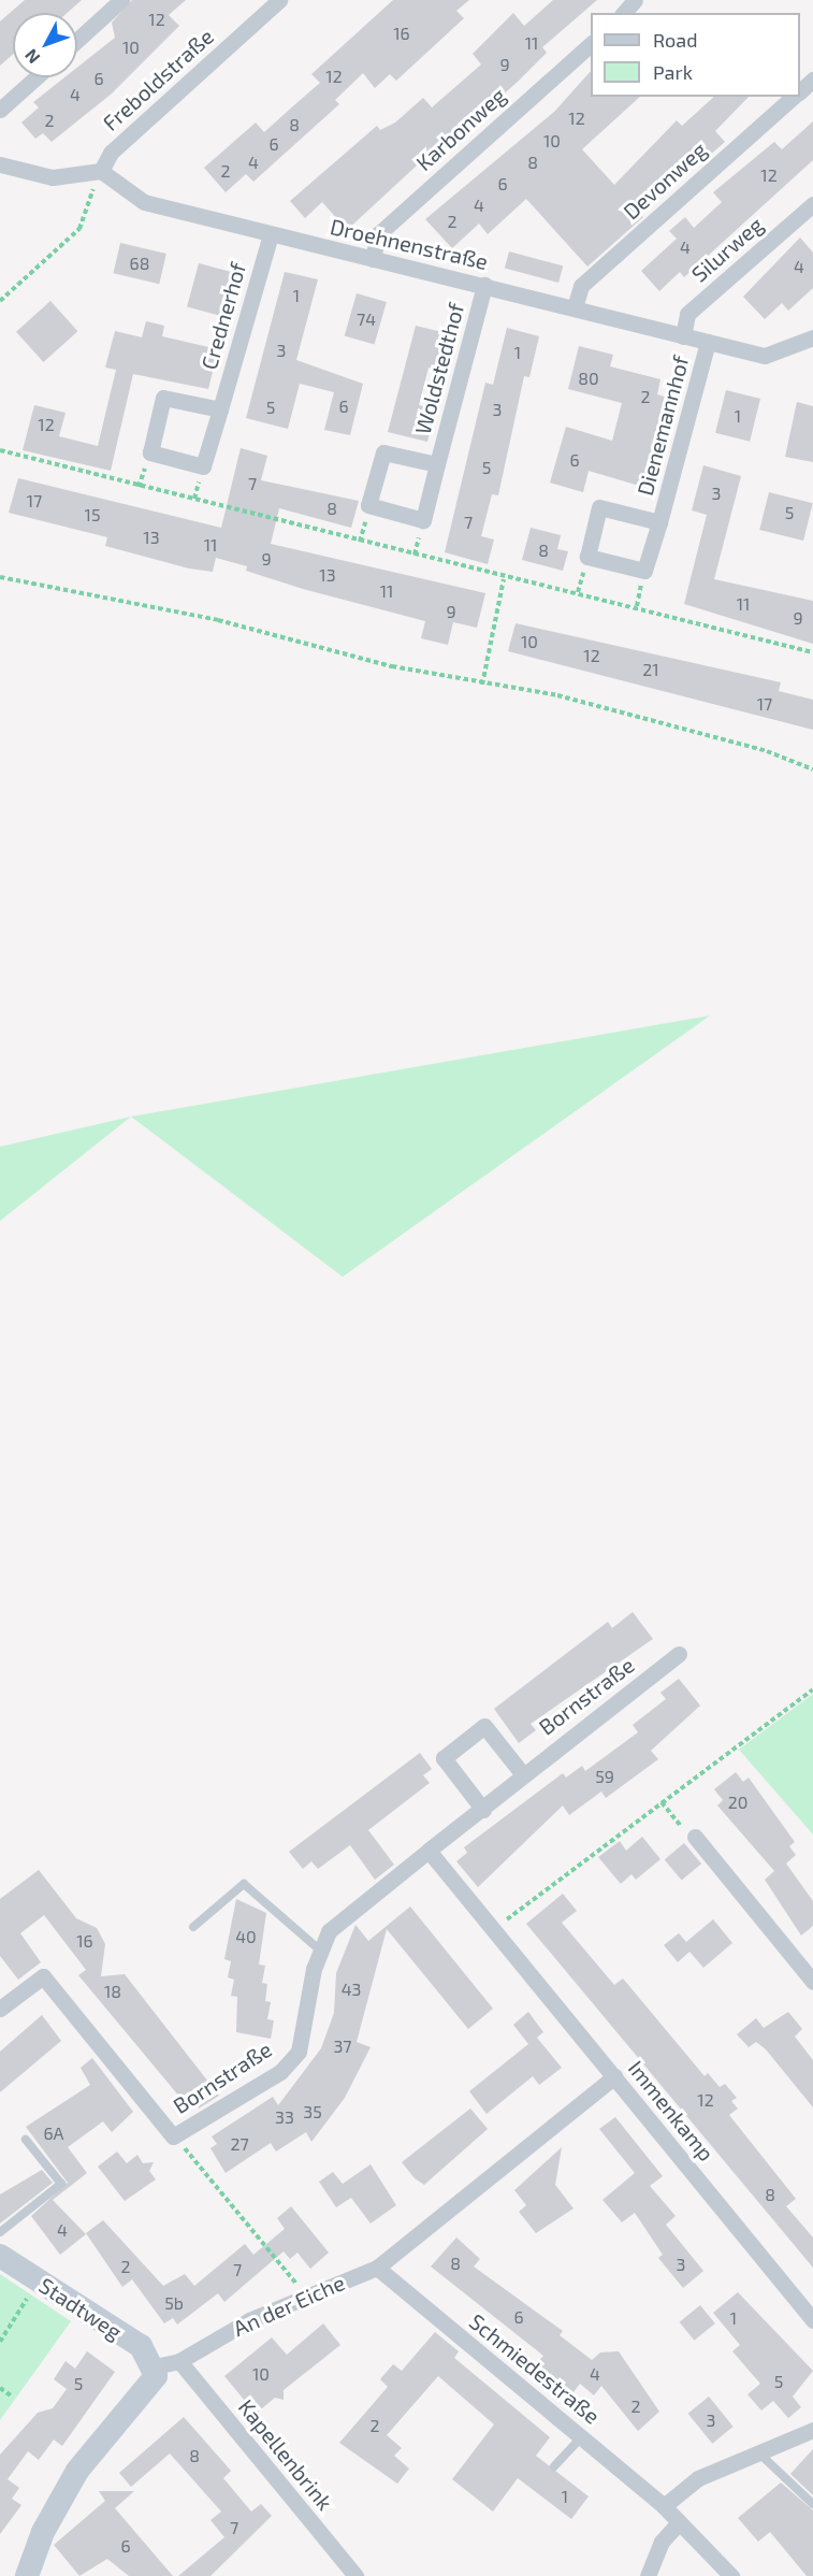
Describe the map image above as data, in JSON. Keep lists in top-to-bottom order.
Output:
{
  "streets": {
    "street": [
      "Freboldstraße",
      "Karbonweg",
      "Devonweg",
      "Droehnenstraße",
      "Silurweg",
      "Crednerhof",
      "Woldstedthof",
      "Dienemannhof",
      "Bornstraße",
      "Immenkamp",
      "An der Eiche",
      "Stadtweg",
      "Schmiedestraße",
      "Kapellenbrink"
    ]
  },
  "crossings": [
    ["Freboldstraße", "Droehnenstraße"],
    ["Karbonweg", "Droehnenstraße"],
    ["Devonweg", "Droehnenstraße"],
    ["Droehnenstraße", "Silurweg"],
    ["Droehnenstraße", "Crednerhof"],
    ["Droehnenstraße", "Woldstedthof"],
    ["Droehnenstraße", "Dienemannhof"],
    ["Immenkamp", "An der Eiche"],
    ["An der Eiche", "Stadtweg"],
    ["An der Eiche", "Schmiedestraße"],
    ["An der Eiche", "Kapellenbrink"]
  ],
  "house_numbers": [
    "12",
    "16",
    "11",
    "10",
    "9",
    "12",
    "6",
    "4",
    "12",
    "2",
    "8",
    "10",
    "6",
    "4",
    "8",
    "2",
    "12",
    "6",
    "4",
    "2",
    "4",
    "68",
    "4",
    "1",
    "74",
    "3",
    "1",
    "80",
    "2",
    "6",
    "5",
    "3",
    "1",
    "12",
    "6",
    "5",
    "7",
    "3",
    "17",
    "8",
    "5",
    "15",
    "7",
    "13",
    "11",
    "8",
    "9",
    "13",
    "11",
    "11",
    "9",
    "9",
    "10",
    "12",
    "21",
    "17",
    "59",
    "20",
    "40",
    "16",
    "43",
    "18",
    "37",
    "12",
    "35",
    "33",
    "6A",
    "27",
    "8",
    "4",
    "8",
    "3",
    "2",
    "7",
    "5b",
    "6",
    "1",
    "10",
    "4",
    "5",
    "5",
    "2",
    "3",
    "2",
    "8",
    "1",
    "7",
    "6"
  ],
  "legend": ["Road", "Park"],
  "north": "bottom left"
}
